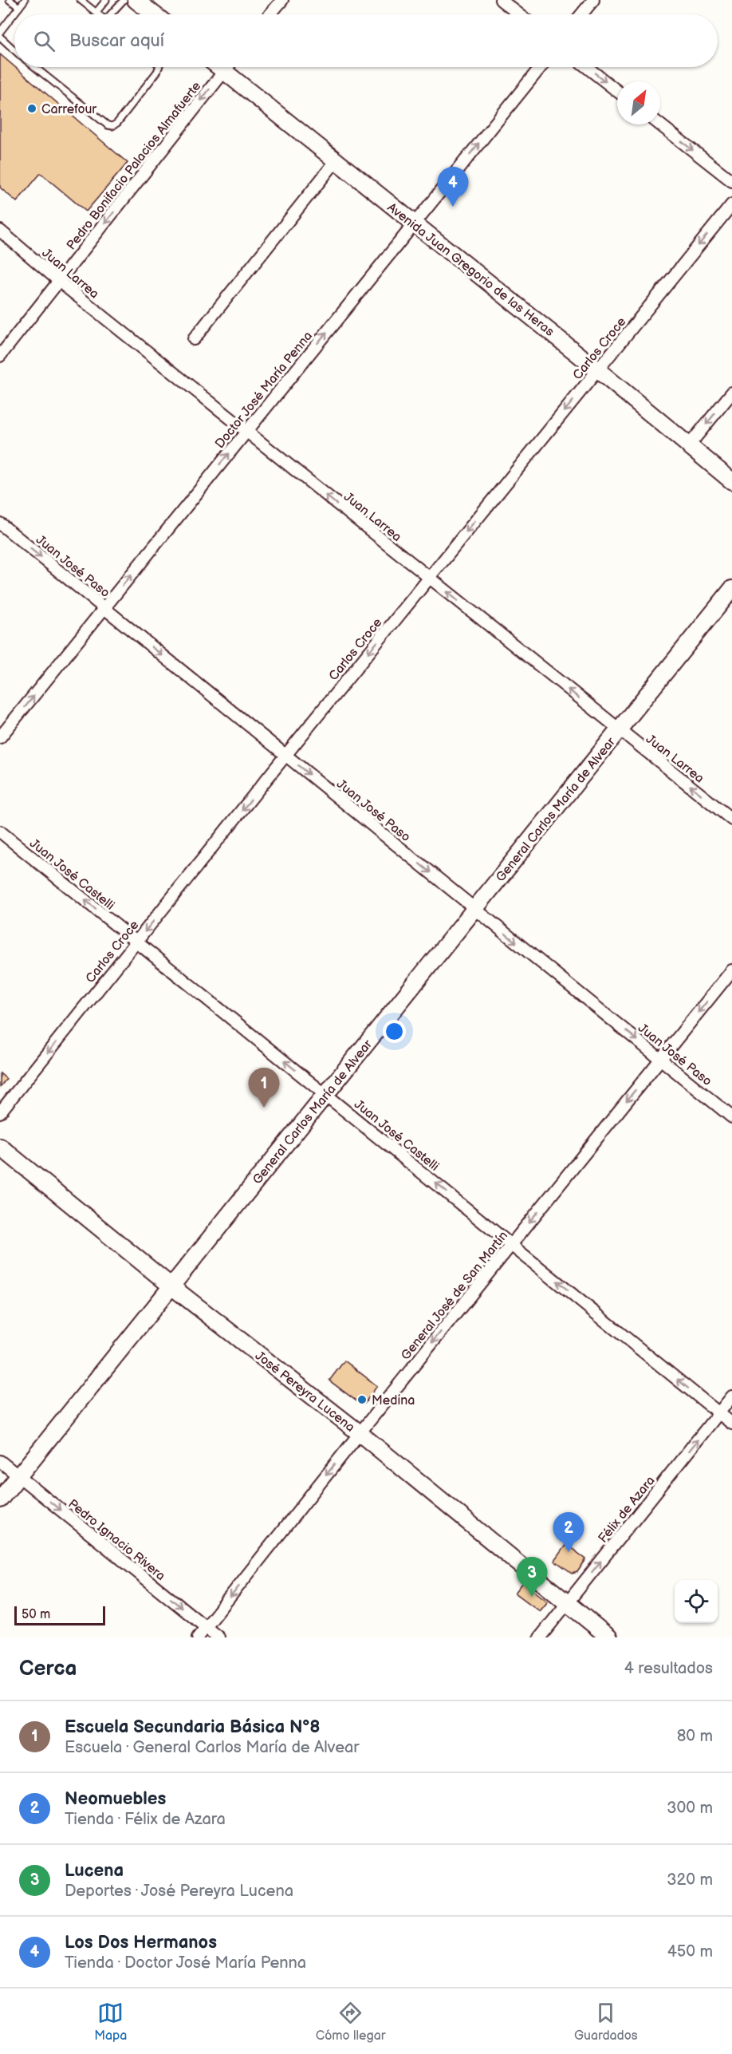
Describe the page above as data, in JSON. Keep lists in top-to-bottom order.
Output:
{
  "streets": {
    "street": [
      "Pedro Bonifacio Palacios Almafuerte",
      "Avenida Juan Gregorio de las Heras",
      "Juan Larrea",
      "Carlos Croce",
      "Doctor José María Penna",
      "Juan José Paso",
      "General Carlos María de Alvear",
      "Juan José Castelli",
      "General José de San Martín",
      "José Pereyra Lucena",
      "Félix de Azara",
      "Pedro Ignacio Rivera"
    ]
  },
  "crossings": [
    ["Pedro Bonifacio Palacios Almafuerte", "Juan Larrea"],
    ["Avenida Juan Gregorio de las Heras", "Carlos Croce"],
    ["Avenida Juan Gregorio de las Heras", "Doctor José María Penna"],
    ["Juan Larrea", "Carlos Croce"],
    ["Juan Larrea", "Doctor José María Penna"],
    ["Juan Larrea", "General Carlos María de Alvear"],
    ["Carlos Croce", "Juan José Paso"],
    ["Carlos Croce", "Juan José Castelli"],
    ["Doctor José María Penna", "Juan José Paso"],
    ["Juan José Paso", "General Carlos María de Alvear"],
    ["Juan José Paso", "General José de San Martín"],
    ["General Carlos María de Alvear", "Juan José Castelli"],
    ["General Carlos María de Alvear", "José Pereyra Lucena"],
    ["General Carlos María de Alvear", "Pedro Ignacio Rivera"],
    ["Juan José Castelli", "General José de San Martín"],
    ["Juan José Castelli", "Félix de Azara"],
    ["General José de San Martín", "José Pereyra Lucena"],
    ["General José de San Martín", "Pedro Ignacio Rivera"],
    ["José Pereyra Lucena", "Félix de Azara"]
  ],
  "one_way": [
    "Pedro Bonifacio Palacios Almafuerte",
    "Juan Larrea",
    "Carlos Croce",
    "Doctor José María Penna",
    "Juan José Paso",
    "Juan José Castelli",
    "General José de San Martín",
    "Félix de Azara",
    "Pedro Ignacio Rivera"
  ],
  "places": ["Carrefour", "Medina"],
  "scale_bar": "50 m",
  "north": "top right",
  "page": {
    "search": "Buscar aquí",
    "pins": [
      "4",
      "1",
      "2",
      "3"
    ],
    "scale": "50 m",
    "heading": ["Cerca", "4 resultados"],
    "list": [
      {
        "mark": "1",
        "name": "Escuela Secundaria Básica Nº8",
        "note": "Escuela · General Carlos María de Alvear",
        "value": "80 m"
      },
      {
        "mark": "2",
        "name": "Neomuebles",
        "note": "Tienda · Félix de Azara",
        "value": "300 m"
      },
      {
        "mark": "3",
        "name": "Lucena",
        "note": "Deportes · José Pereyra Lucena",
        "value": "320 m"
      },
      {
        "mark": "4",
        "name": "Los Dos Hermanos",
        "note": "Tienda · Doctor José María Penna",
        "value": "450 m"
      }
    ],
    "nav": ["Mapa", "Cómo llegar", "Guardados"]
  }
}
